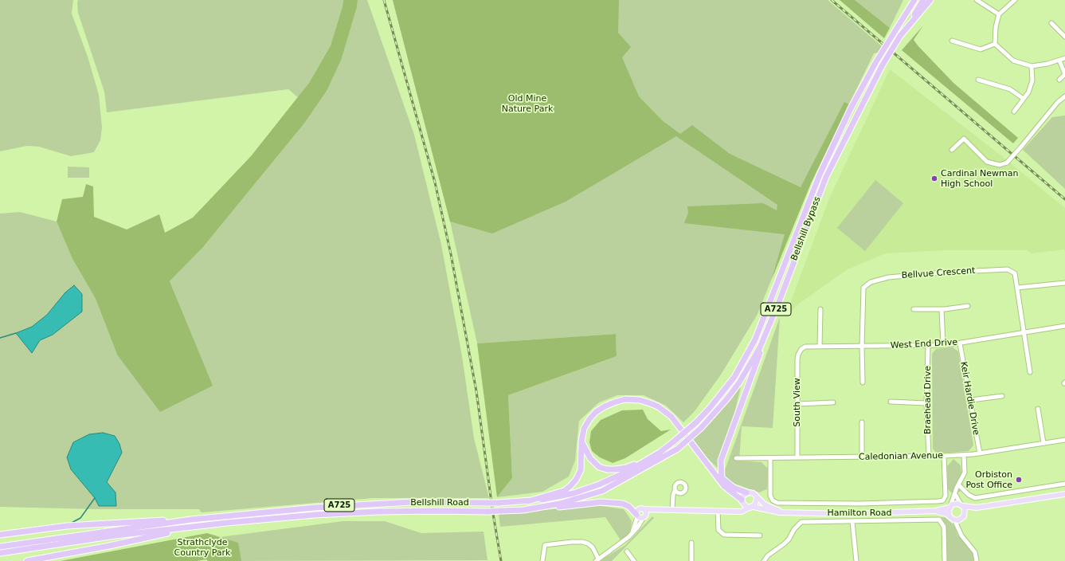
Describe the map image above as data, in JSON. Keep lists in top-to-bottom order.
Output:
{
  "streets": {
    "highway": ["Bellshill Bypass", "A725", "Bellshill Road"],
    "main road": ["Hamilton Road"],
    "street": [
      "Bellvue Crescent",
      "West End Drive",
      "Keir Hardie Drive",
      "Braehead Drive",
      "South View",
      "Caledonian Avenue"
    ]
  },
  "crossings": [
    ["Bellshill Bypass", "Bellshill Road"],
    ["Bellvue Crescent", "West End Drive"],
    ["A725", "Bellshill Road"],
    ["West End Drive", "Keir Hardie Drive"],
    ["West End Drive", "Braehead Drive"],
    ["West End Drive", "South View"],
    ["Keir Hardie Drive", "Caledonian Avenue"],
    ["Braehead Drive", "Caledonian Avenue"],
    ["South View", "Caledonian Avenue"]
  ],
  "parks": ["Old Mine Nature Park", "Strathclyde Country Park"],
  "places": ["Cardinal Newman High School", "Orbiston Post Office"]
}
